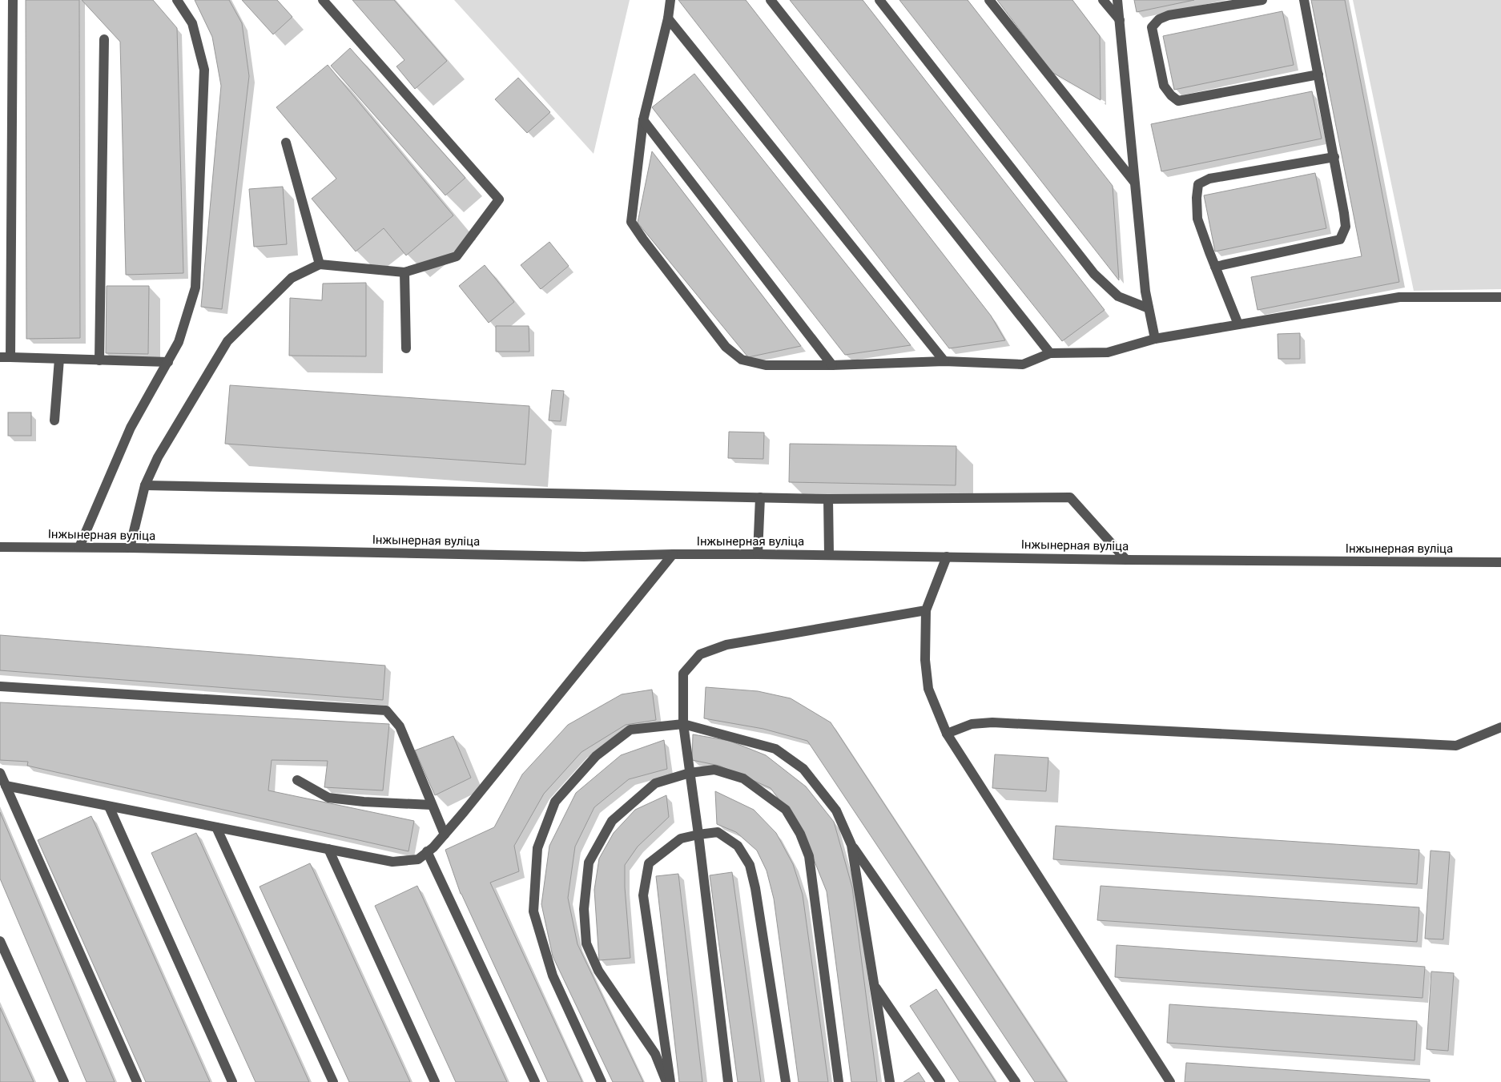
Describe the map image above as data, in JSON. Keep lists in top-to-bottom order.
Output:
{
  "streets": {
    "street": ["Інжынерная вуліца"]
  }
}
